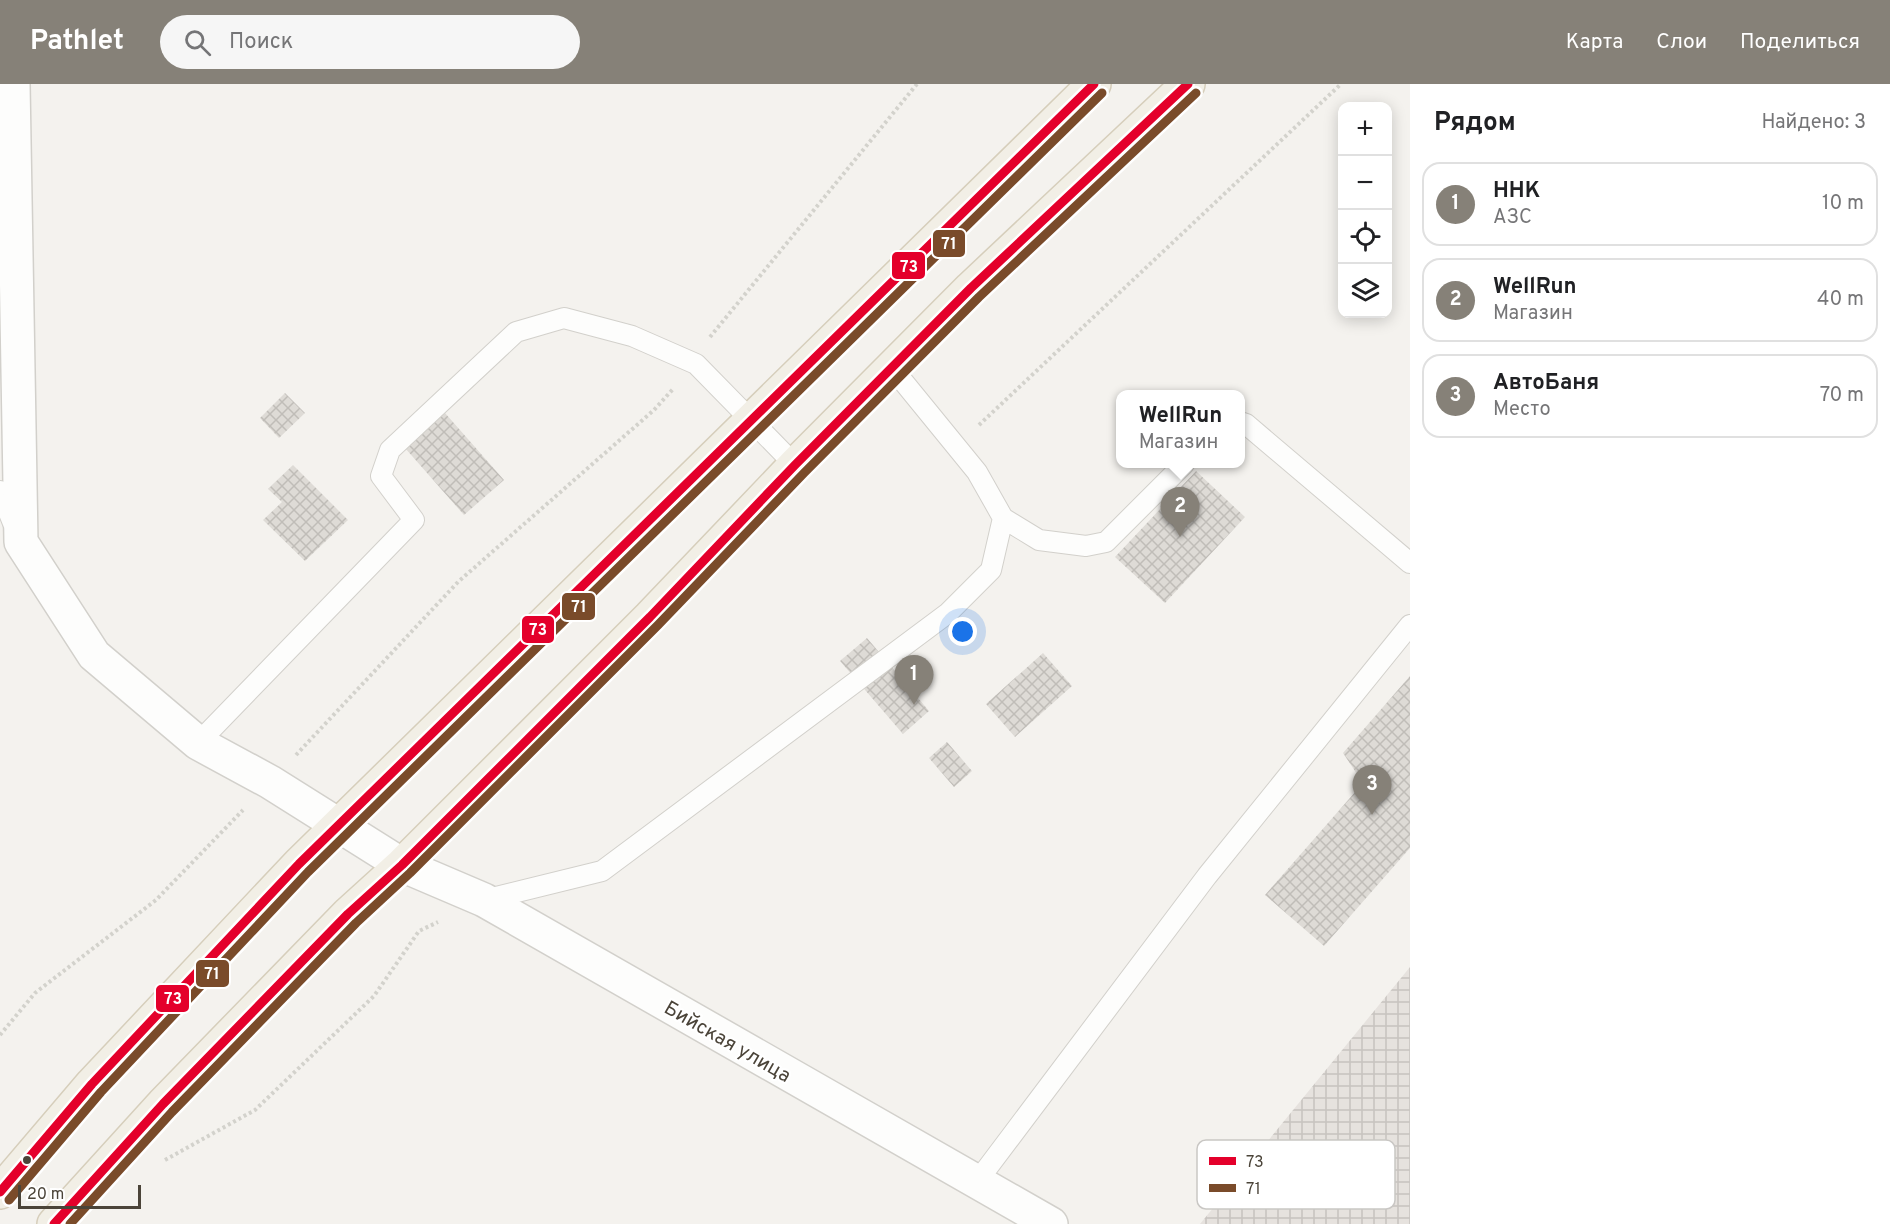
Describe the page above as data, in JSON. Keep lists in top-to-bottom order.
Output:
{
  "streets": {
    "street": ["Бийская улица"]
  },
  "lines": ["transit line 73", "transit line 71"],
  "legend": ["73", "71"],
  "scale_bar": "20 m",
  "page": {
    "header": "Pathlet",
    "search": "Поиск",
    "nav": ["Карта", "Слои", "Поделиться"],
    "heading": ["Рядом", "Найдено: 3"],
    "map_buttons": ["+", "−"],
    "list": [
      {
        "mark": "1",
        "name": "ННК",
        "note": "АЗС",
        "value": "10 m"
      },
      {
        "mark": "2",
        "name": "WellRun",
        "note": "Магазин",
        "value": "40 m"
      },
      {
        "mark": "3",
        "name": "АвтоБаня",
        "note": "Место",
        "value": "70 m"
      }
    ],
    "popup": ["WellRun", "Магазин"],
    "pins": ["2", "1", "3"],
    "scale": "20 m"
  }
}
